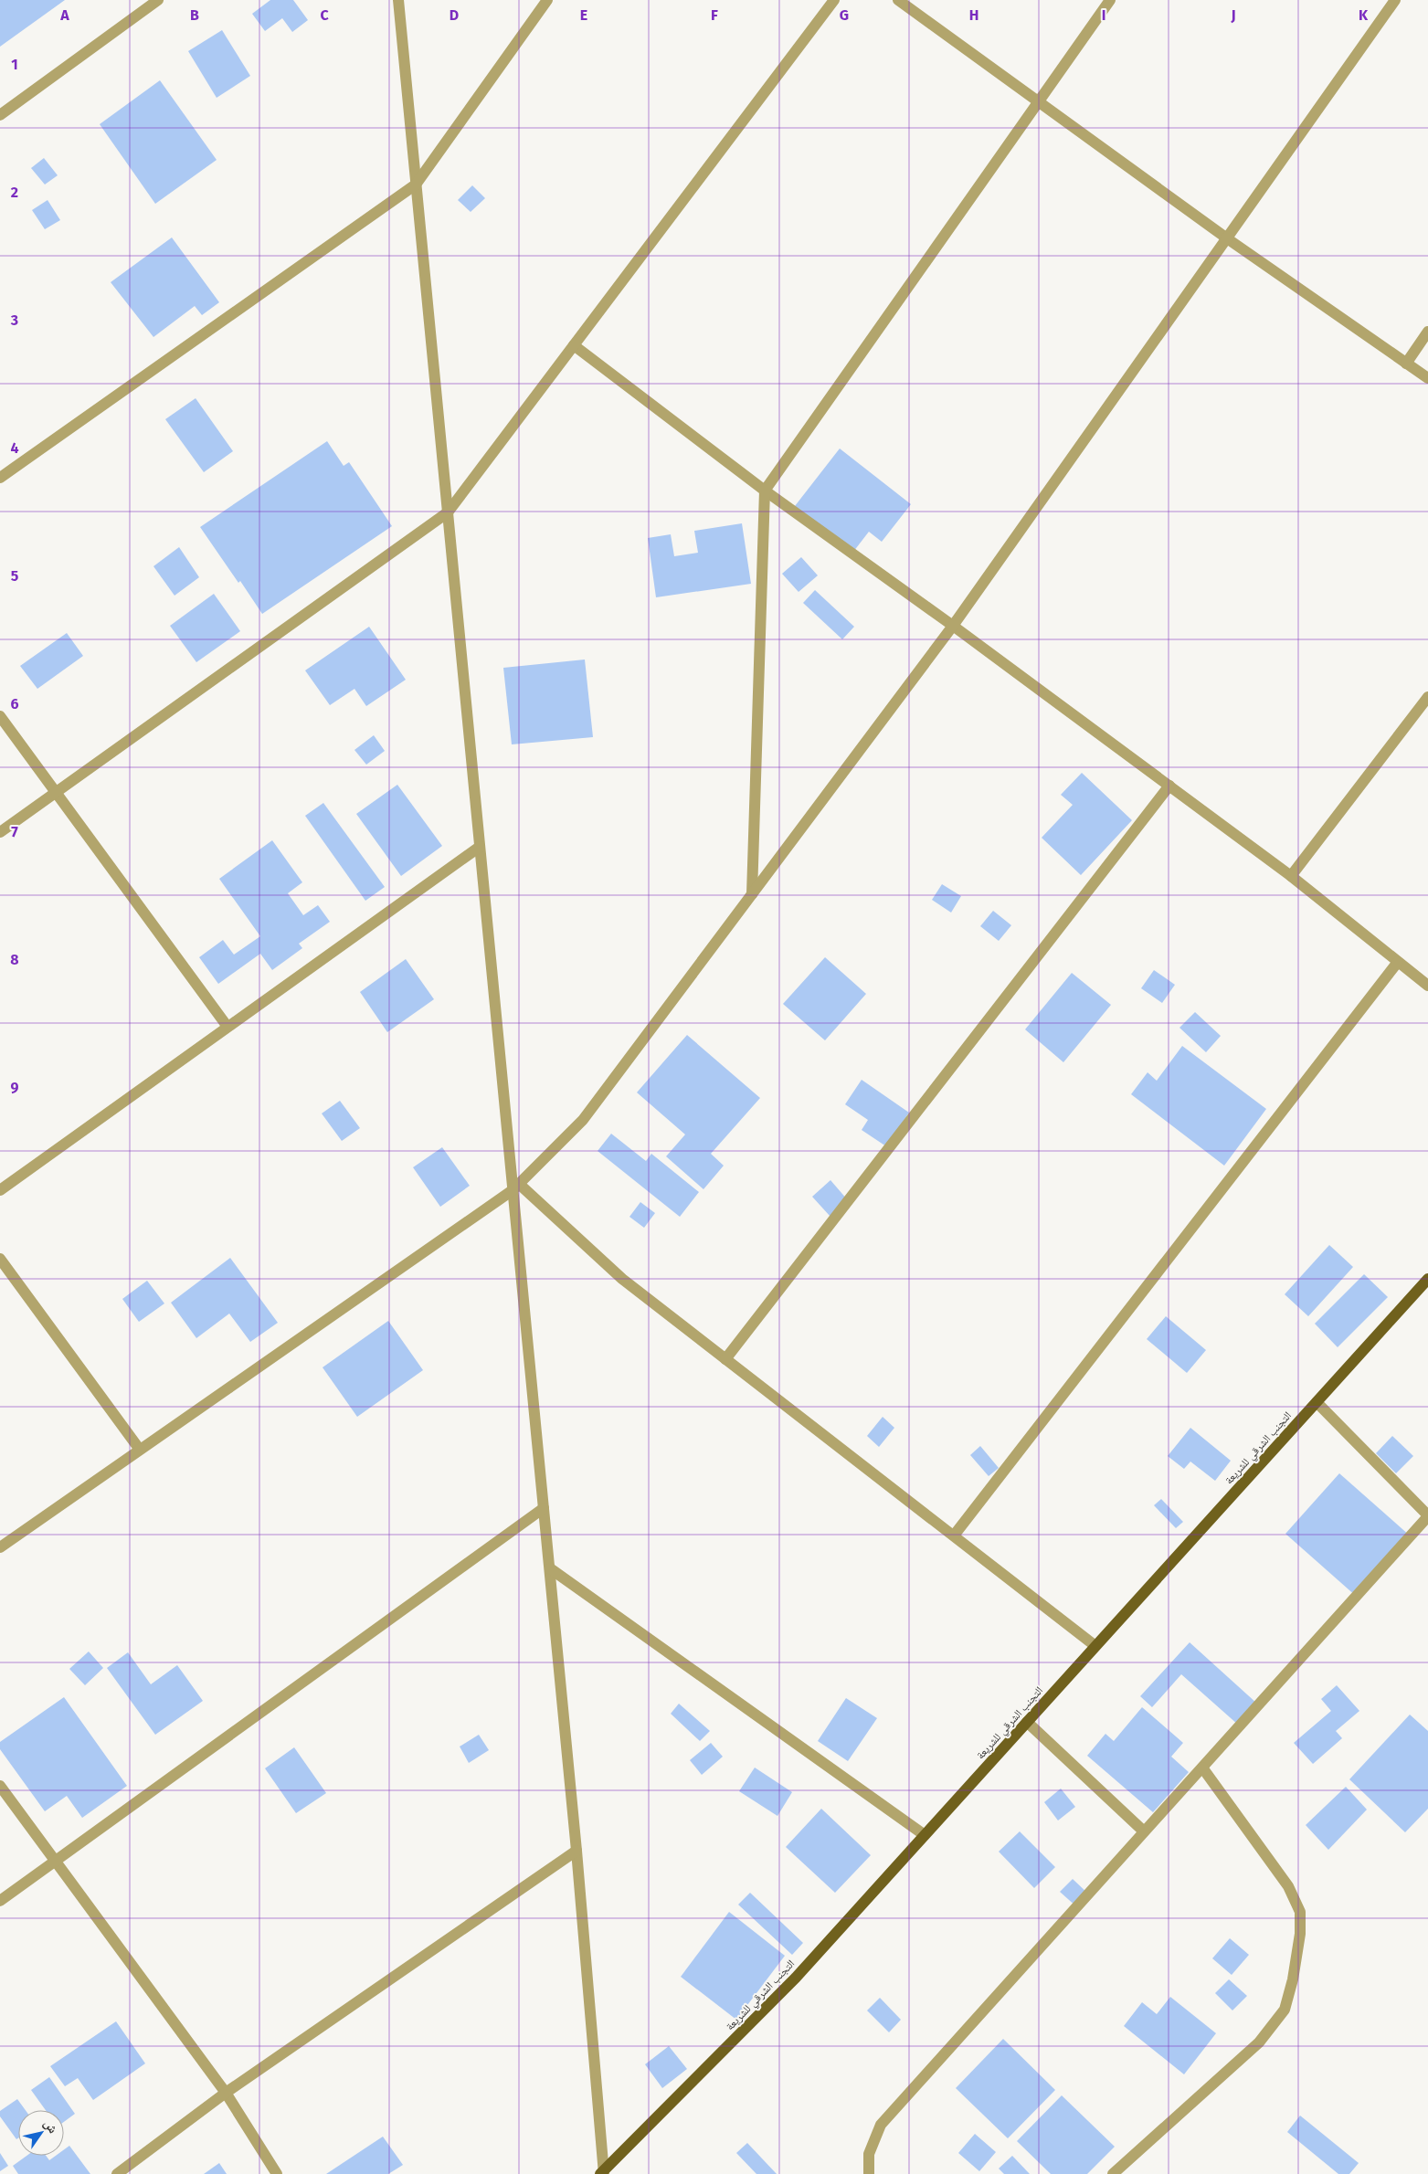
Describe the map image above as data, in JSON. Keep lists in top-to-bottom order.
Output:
{
  "streets": {
    "main road": ["التجنب الشرقي للشريعة"]
  },
  "north": "top right",
  "grid": {
    "columns": [
      "A",
      "B",
      "C",
      "D",
      "E",
      "F",
      "G",
      "H",
      "I",
      "J",
      "K"
    ],
    "rows": [
      "1",
      "2",
      "3",
      "4",
      "5",
      "6",
      "7",
      "8",
      "9"
    ]
  }
}
